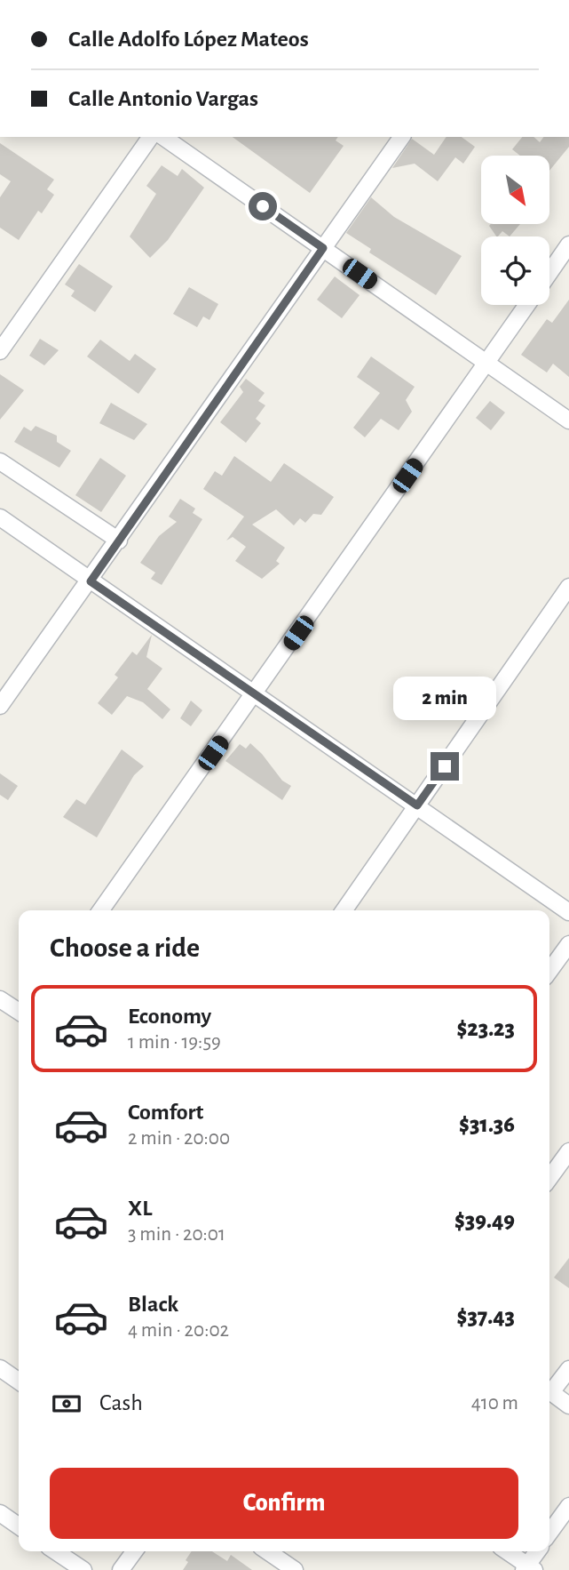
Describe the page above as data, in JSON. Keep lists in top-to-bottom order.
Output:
{
  "north": "bottom right",
  "page": {
    "banner": ["Calle Adolfo López Mateos", "Calle Antonio Vargas"],
    "bubble": "2 min",
    "heading": "Choose a ride",
    "list": [
      {
        "name": "Economy",
        "note": "1 min · 19:59",
        "value": "$23.23"
      },
      {
        "name": "Comfort",
        "note": "2 min · 20:00",
        "value": "$31.36"
      },
      {
        "name": "XL",
        "note": "3 min · 20:01",
        "value": "$39.49"
      },
      {
        "name": "Black",
        "note": "4 min · 20:02",
        "value": "$37.43"
      }
    ],
    "pay": ["Cash", "410 m"],
    "buttons": "Confirm"
  }
}
